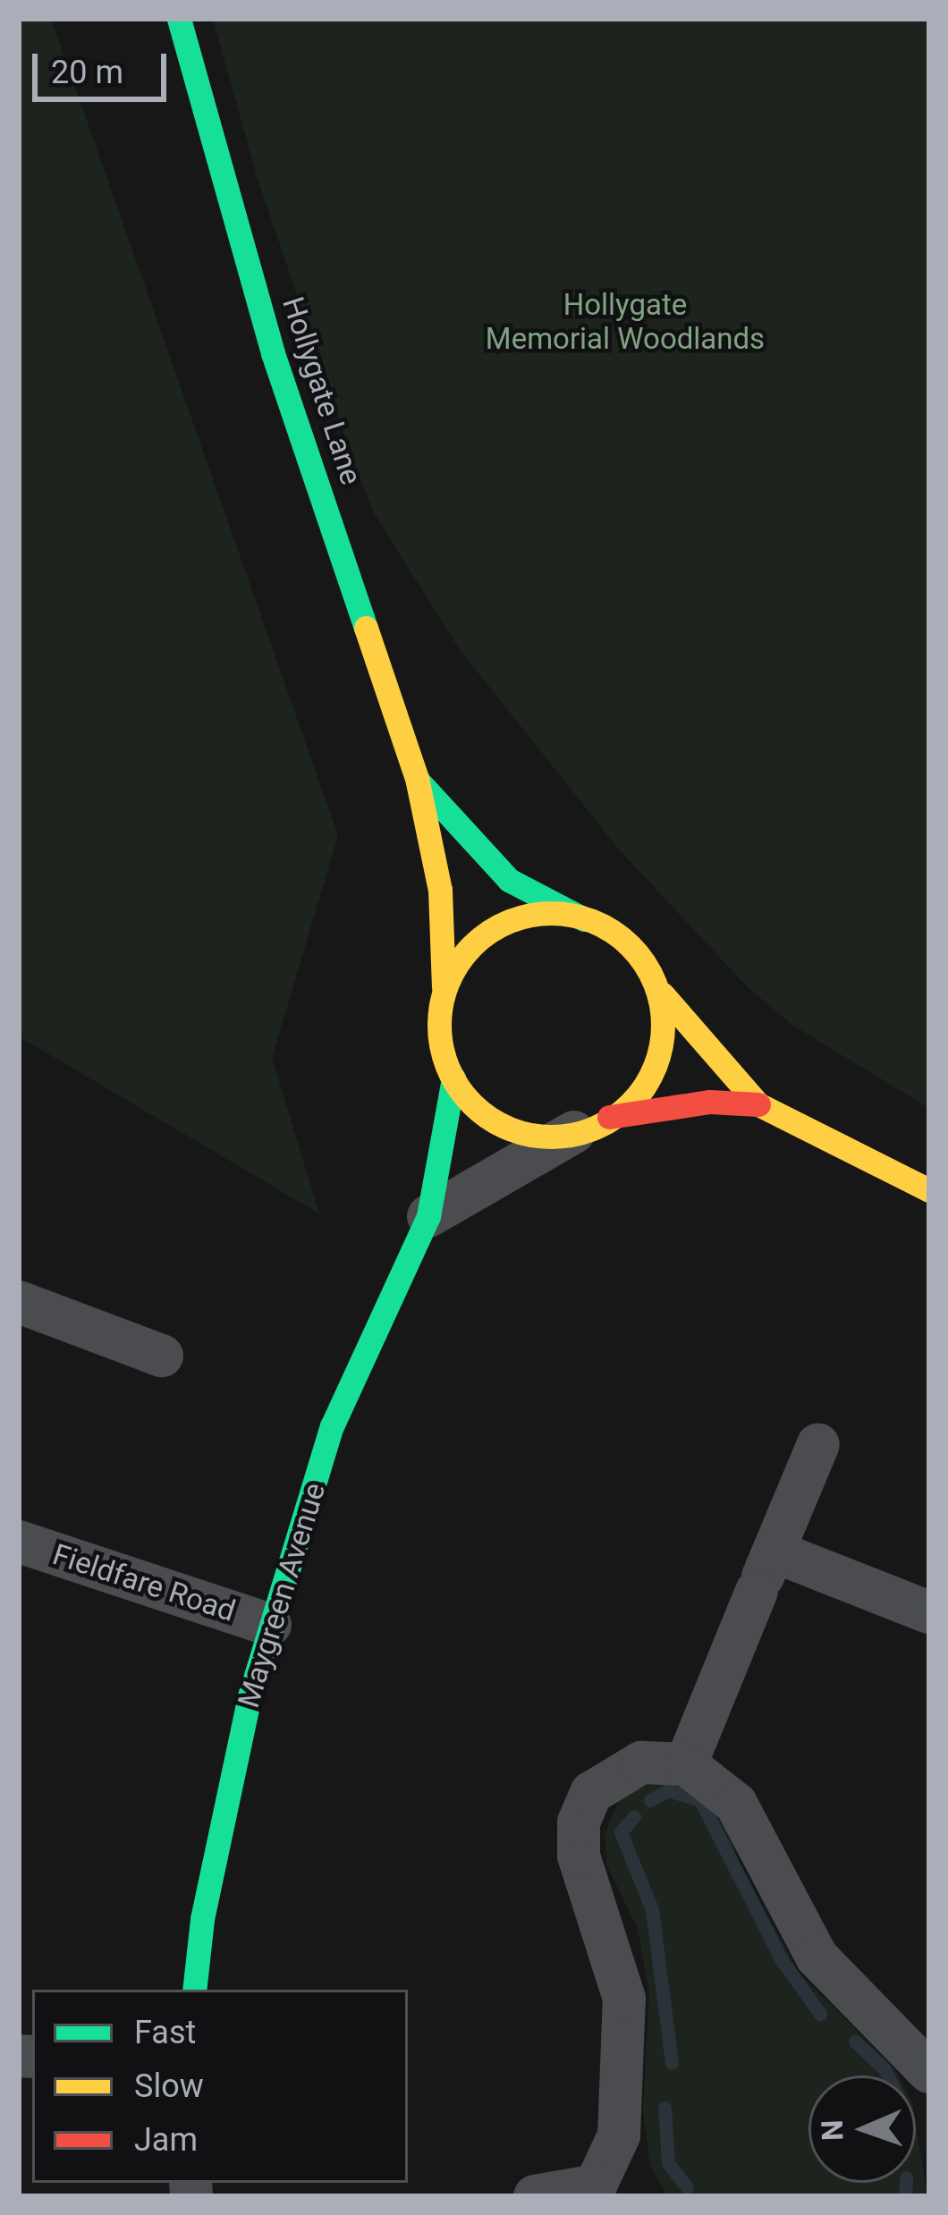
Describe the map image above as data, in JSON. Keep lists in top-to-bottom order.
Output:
{
  "streets": {
    "street": ["Hollygate Lane", "Fieldfare Road", "Maygreen Avenue"]
  },
  "crossings": [
    ["Hollygate Lane", "Maygreen Avenue"],
    ["Fieldfare Road", "Maygreen Avenue"]
  ],
  "parks": ["Hollygate Memorial Woodlands"],
  "legend": ["Fast", "Slow", "Jam"],
  "scale_bar": "20 m",
  "north": "left"
}
